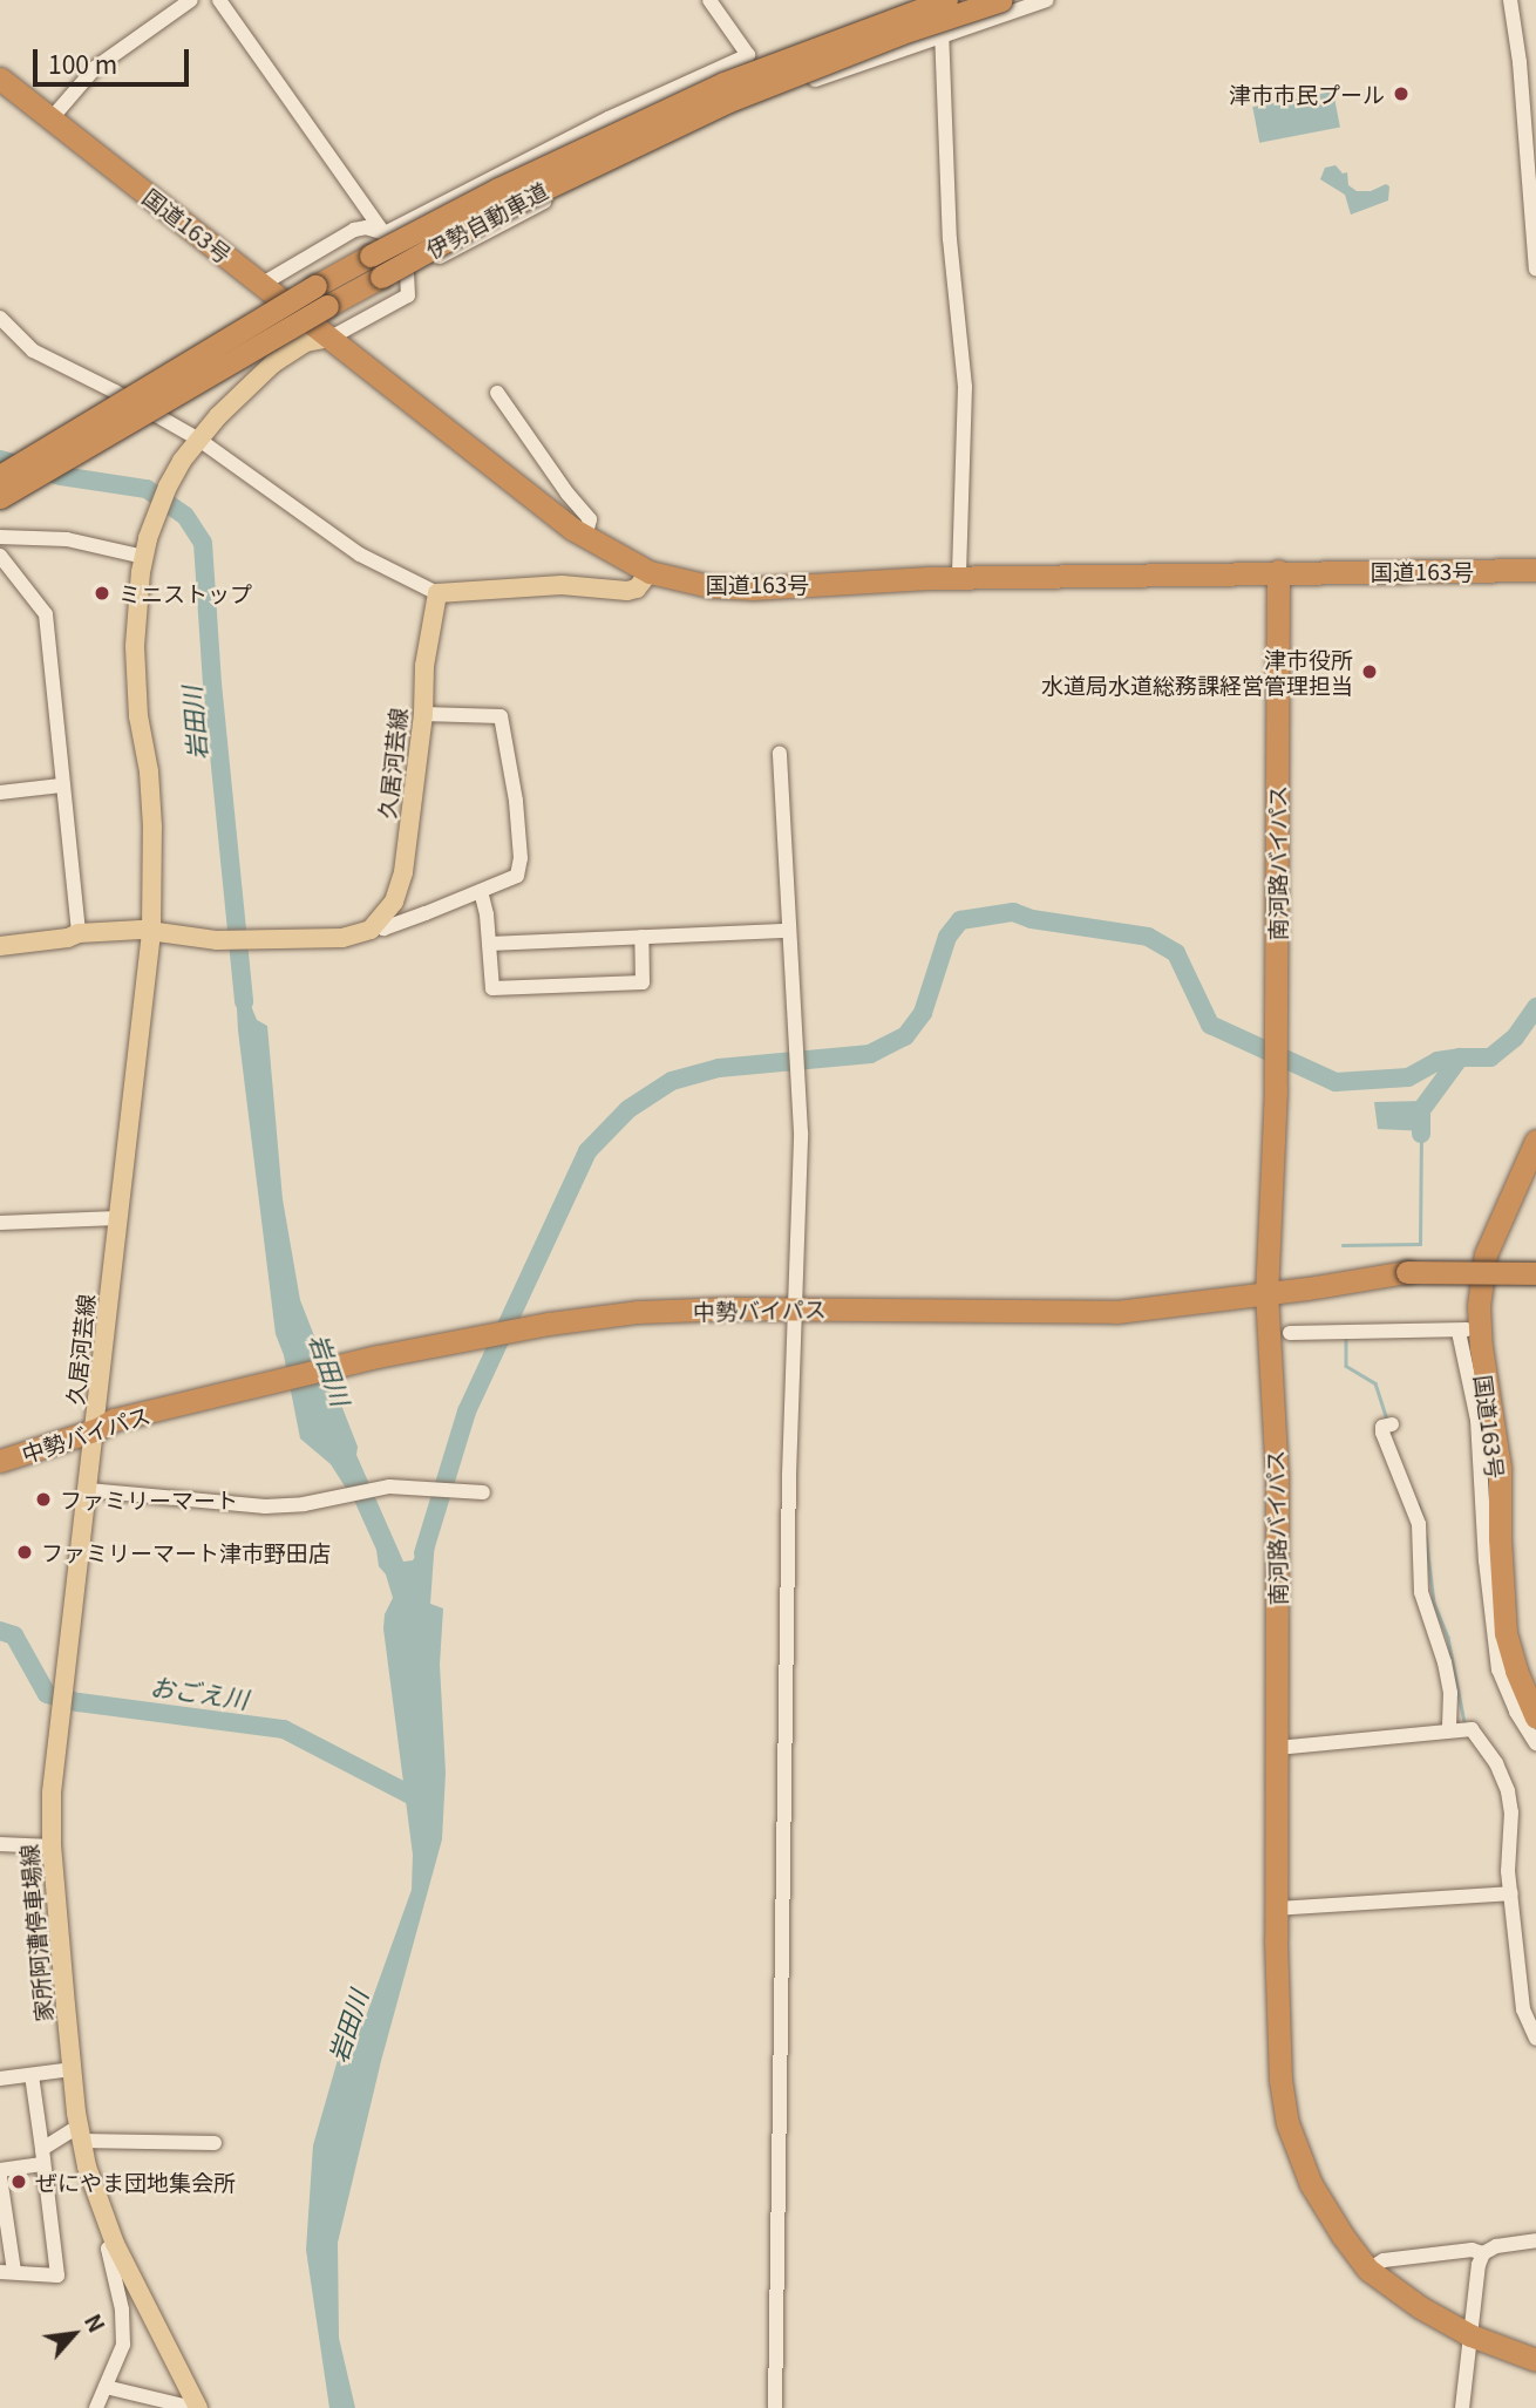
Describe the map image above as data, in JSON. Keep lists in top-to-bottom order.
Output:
{
  "streets": {
    "highway": [
      "伊勢自動車道",
      "国道163号",
      "南河路バイパス",
      "中勢バイパス"
    ],
    "main road": ["久居河芸線", "家所阿漕停車場線"]
  },
  "crossings": [
    ["国道163号", "久居河芸線"],
    ["国道163号", "南河路バイパス"],
    ["久居河芸線", "中勢バイパス"],
    ["久居河芸線", "家所阿漕停車場線"],
    ["南河路バイパス", "中勢バイパス"],
    ["中勢バイパス", "家所阿漕停車場線"]
  ],
  "water": ["岩田川", "おごえ川"],
  "places": [
    "津市市民プール",
    "ミニストップ",
    "津市役所 水道局水道総務課経営管理担当",
    "ファミリーマート",
    "ファミリーマート津市野田店",
    "ぜにやま団地集会所"
  ],
  "scale_bar": "100 m",
  "north": "top right"
}
